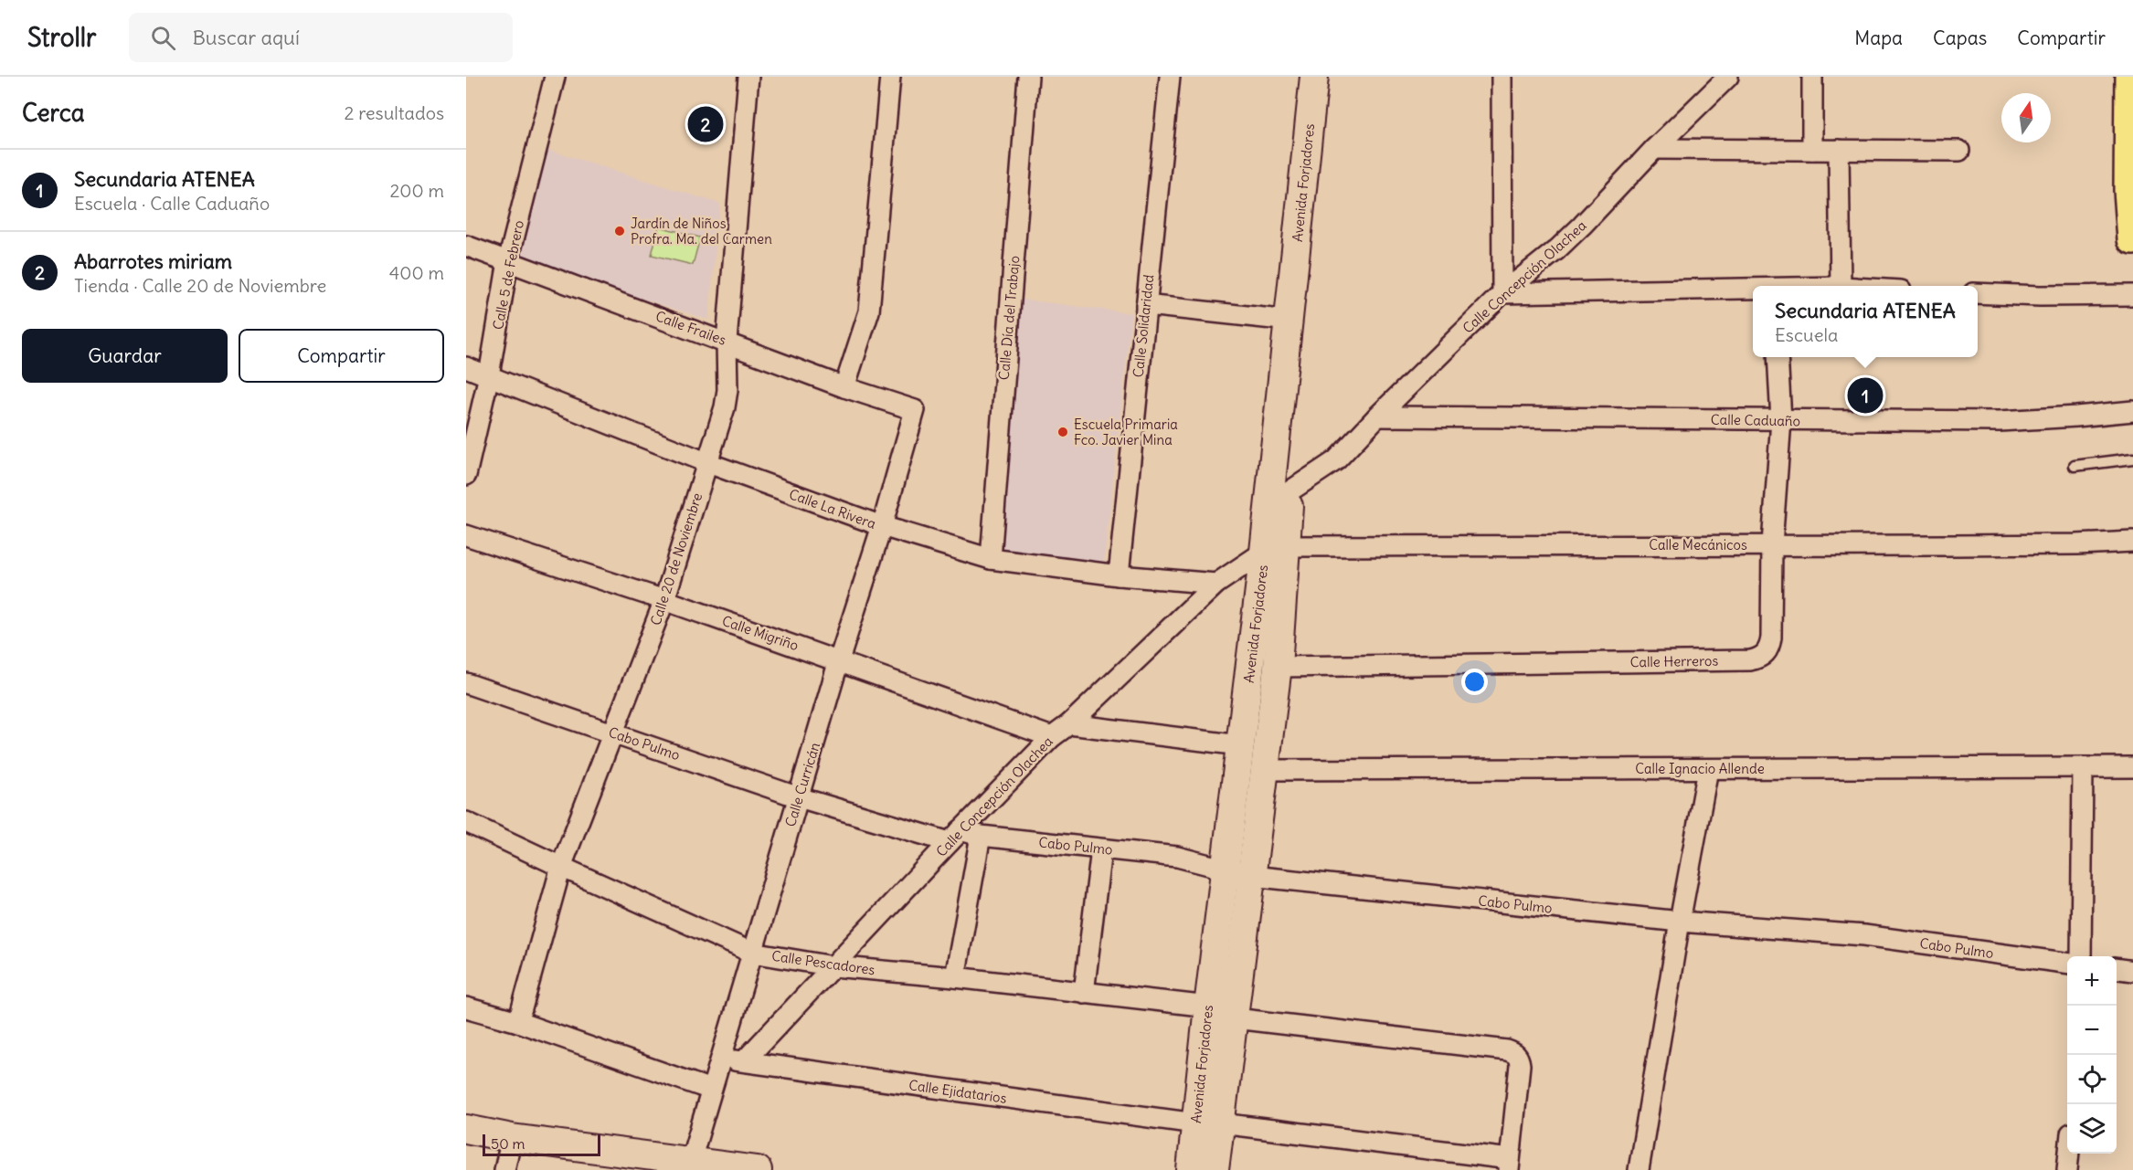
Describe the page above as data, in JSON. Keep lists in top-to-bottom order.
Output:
{
  "streets": {
    "main road": ["Avenida Forjadores"],
    "street": [
      "Calle 5 de Febrero",
      "Calle Concepción Olachea",
      "Calle Día del Trabajo",
      "Calle Solidaridad",
      "Calle Frailes",
      "Calle Caduaño",
      "Calle La Rivera",
      "Calle Mecánicos",
      "Calle 20 de Noviembre",
      "Calle Migriño",
      "Calle Herreros",
      "Cabo Pulmo",
      "Calle Ignacio Allende",
      "Calle Curricán",
      "Calle Pescadores",
      "Calle Ejidatarios"
    ]
  },
  "crossings": [
    ["Avenida Forjadores", "Calle Concepción Olachea"],
    ["Avenida Forjadores", "Calle Mecánicos"],
    ["Avenida Forjadores", "Calle Herreros"],
    ["Avenida Forjadores", "Cabo Pulmo"],
    ["Avenida Forjadores", "Calle Ignacio Allende"],
    ["Avenida Forjadores", "Calle Pescadores"],
    ["Avenida Forjadores", "Calle Ejidatarios"],
    ["Calle 5 de Febrero", "Calle Frailes"],
    ["Calle 5 de Febrero", "Calle La Rivera"],
    ["Calle Concepción Olachea", "Calle Caduaño"],
    ["Calle Concepción Olachea", "Calle La Rivera"],
    ["Calle Concepción Olachea", "Calle Mecánicos"],
    ["Calle Concepción Olachea", "Calle Migriño"],
    ["Calle Concepción Olachea", "Cabo Pulmo"],
    ["Calle Concepción Olachea", "Calle Pescadores"],
    ["Calle Concepción Olachea", "Calle Ejidatarios"],
    ["Calle Día del Trabajo", "Calle La Rivera"],
    ["Calle Solidaridad", "Calle La Rivera"],
    ["Calle Frailes", "Calle 20 de Noviembre"],
    ["Calle Frailes", "Calle Curricán"],
    ["Calle Caduaño", "Calle Herreros"],
    ["Calle La Rivera", "Calle 20 de Noviembre"],
    ["Calle La Rivera", "Calle Curricán"],
    ["Calle Mecánicos", "Calle Herreros"],
    ["Calle 20 de Noviembre", "Calle Migriño"],
    ["Calle 20 de Noviembre", "Cabo Pulmo"],
    ["Calle 20 de Noviembre", "Calle Pescadores"],
    ["Calle Migriño", "Calle Curricán"],
    ["Cabo Pulmo", "Calle Curricán"],
    ["Calle Curricán", "Calle Pescadores"],
    ["Calle Curricán", "Calle Ejidatarios"]
  ],
  "places": ["Jardín de Niños Profra. Ma. del Carmen", "Escuela Primaria Fco. Javier Mina"],
  "scale_bar": "50 m",
  "north": "top",
  "page": {
    "header": "Strollr",
    "search": "Buscar aquí",
    "nav": ["Mapa", "Capas", "Compartir"],
    "heading": ["Cerca", "2 resultados"],
    "pins": ["2", "1"],
    "list": [
      {
        "mark": "1",
        "name": "Secundaria ATENEA",
        "note": "Escuela · Calle Caduaño",
        "value": "200 m"
      },
      {
        "mark": "2",
        "name": "Abarrotes miriam",
        "note": "Tienda · Calle 20 de Noviembre",
        "value": "400 m"
      }
    ],
    "popup": ["Secundaria ATENEA", "Escuela"],
    "buttons": ["Guardar", "Compartir"],
    "map_buttons": ["+", "−"],
    "scale": "50 m"
  }
}
